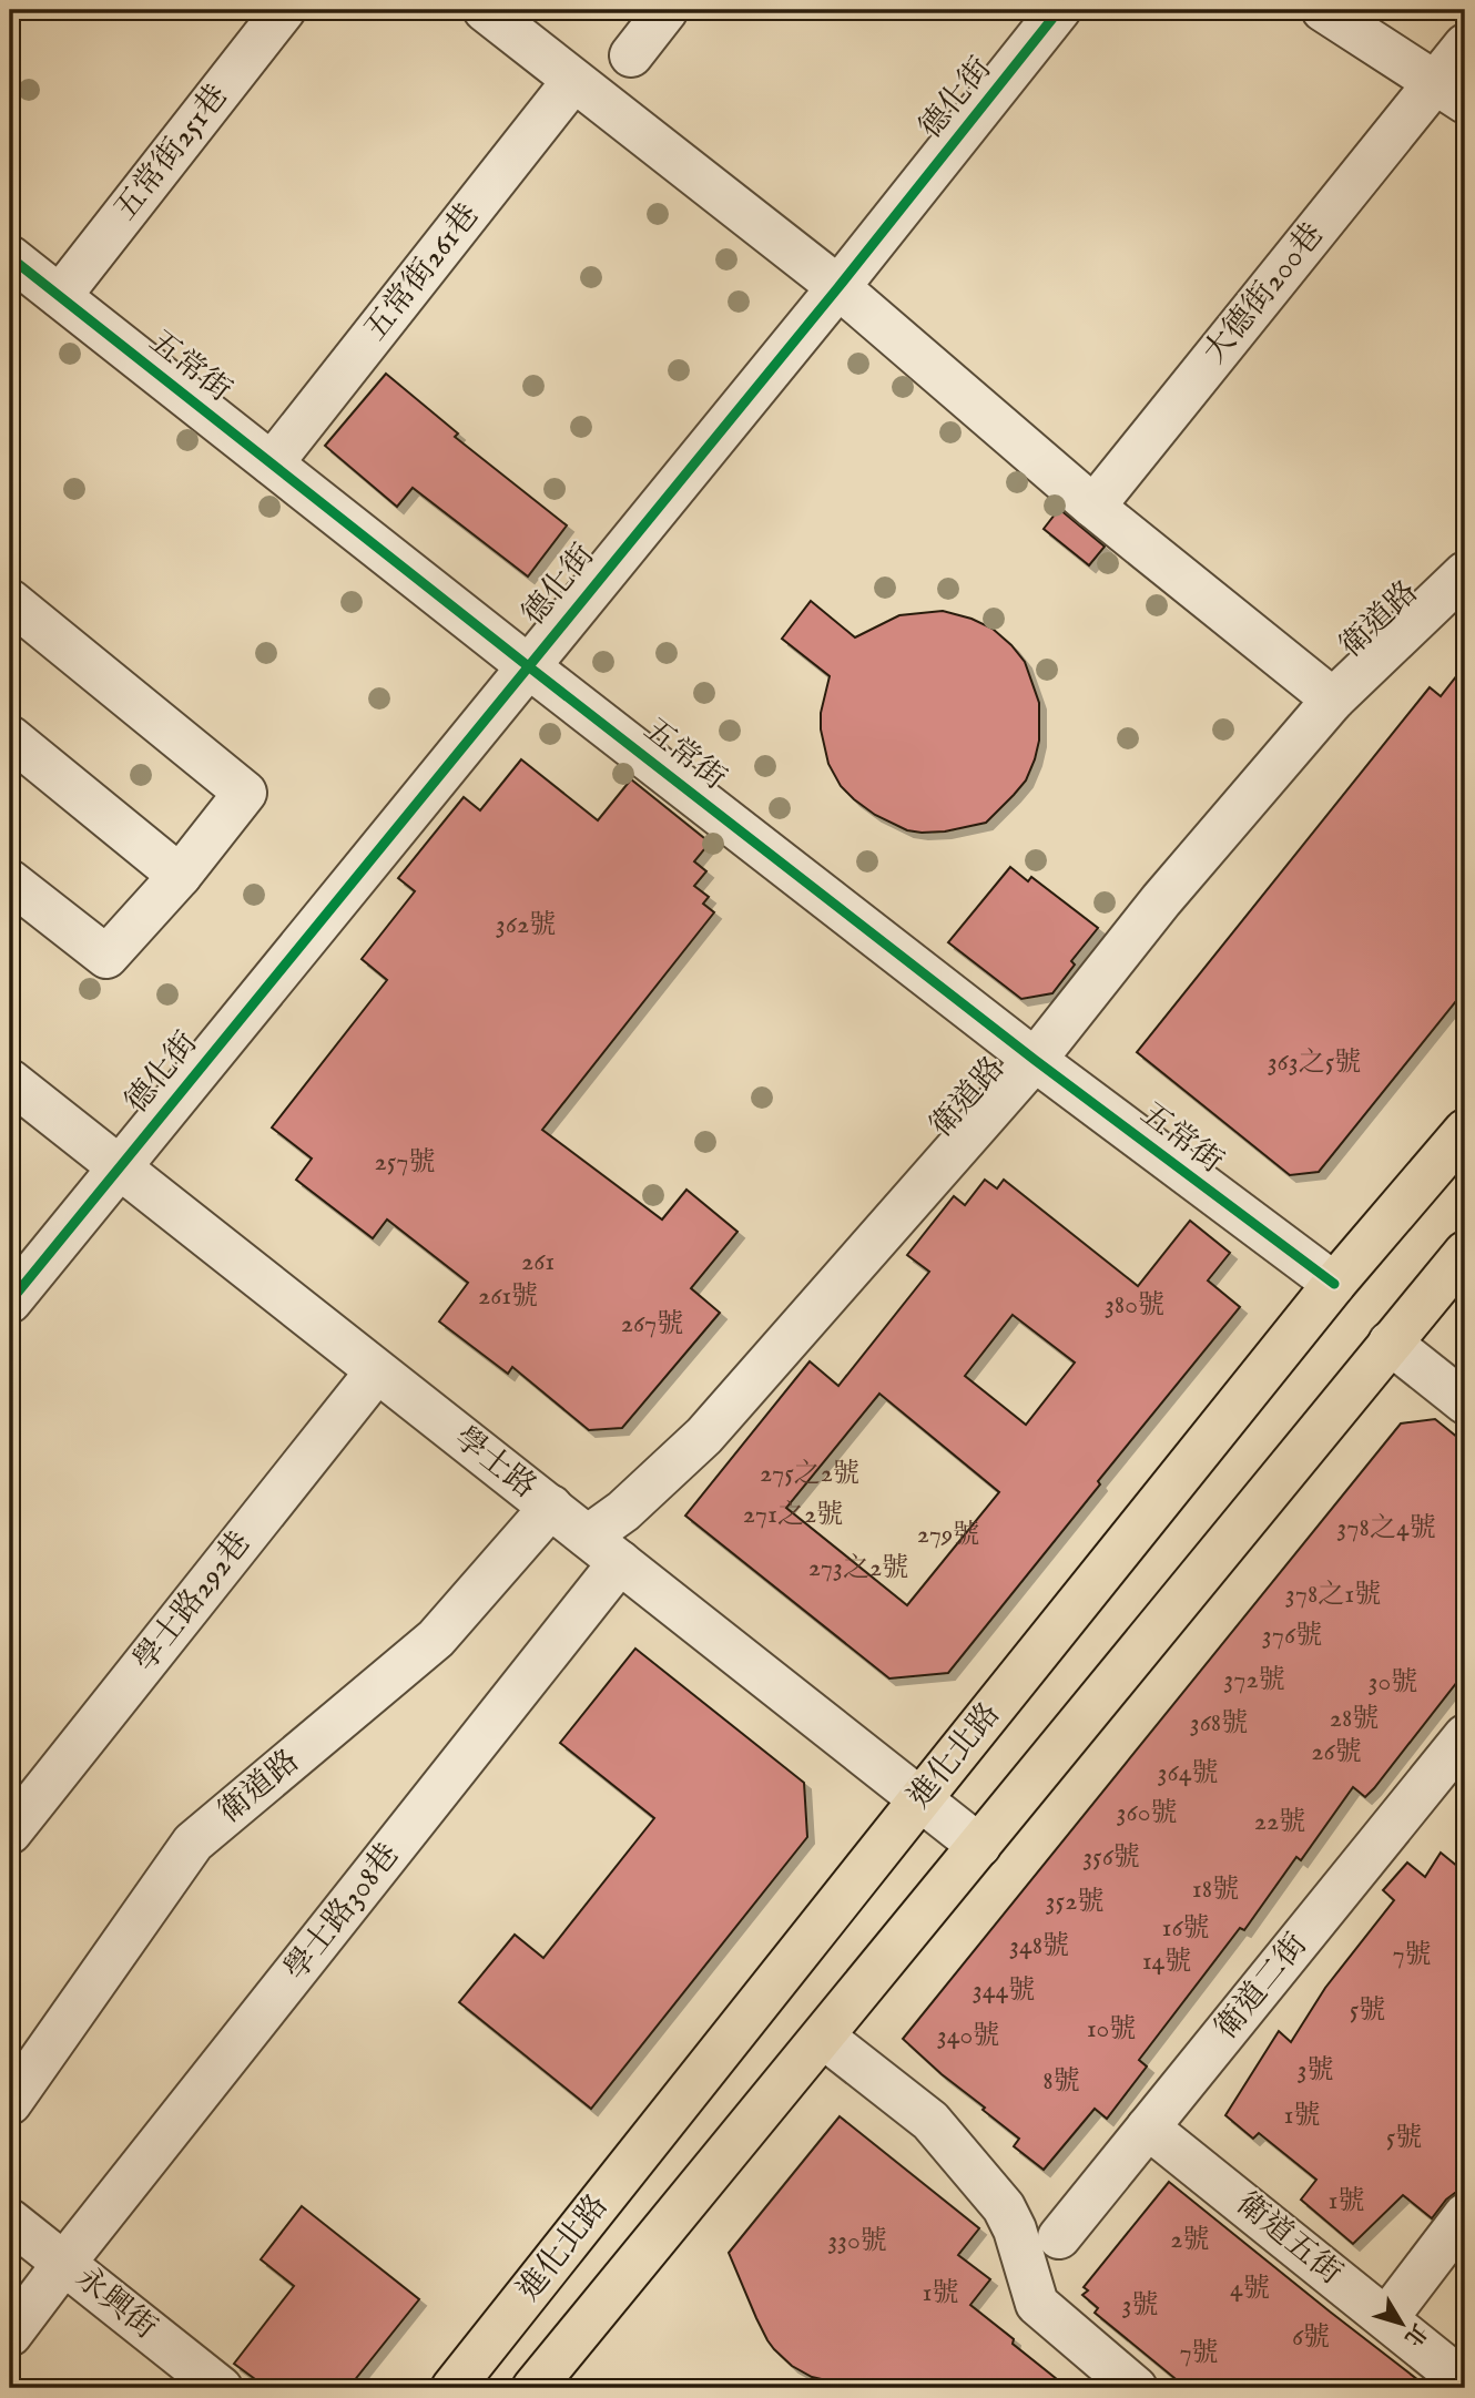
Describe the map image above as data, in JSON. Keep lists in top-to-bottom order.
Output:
{
  "streets": {
    "main road": ["進化北路"],
    "street": [
      "德化街",
      "五常街251巷",
      "五常街261巷",
      "大德街200巷",
      "五常街",
      "衛道路",
      "學士路",
      "學士路292巷",
      "學士路308巷",
      "衛道二街",
      "衛道五街",
      "永興街"
    ]
  },
  "crossings": [
    ["德化街", "五常街"],
    ["德化街", "學士路"],
    ["五常街251巷", "五常街"],
    ["五常街261巷", "五常街"],
    ["五常街", "衛道路"],
    ["五常街", "進化北路"],
    ["衛道路", "學士路"],
    ["學士路", "學士路292巷"],
    ["學士路", "進化北路"],
    ["學士路", "學士路308巷"],
    ["學士路308巷", "永興街"],
    ["衛道二街", "衛道五街"]
  ],
  "house_numbers": [
    "362號",
    "363之5號",
    "257號",
    "261",
    "261號",
    "380號",
    "267號",
    "275之2號",
    "271之2號",
    "378之4號",
    "279號",
    "273之2號",
    "378之1號",
    "376號",
    "372號",
    "30號",
    "28號",
    "368號",
    "26號",
    "364號",
    "360號",
    "22號",
    "356號",
    "18號",
    "352號",
    "16號",
    "348號",
    "7號",
    "14號",
    "344號",
    "5號",
    "10號",
    "340號",
    "3號",
    "8號",
    "1號",
    "5號",
    "1號",
    "2號",
    "330號",
    "4號",
    "1號",
    "3號",
    "6號",
    "7號"
  ],
  "north": "bottom right"
}
